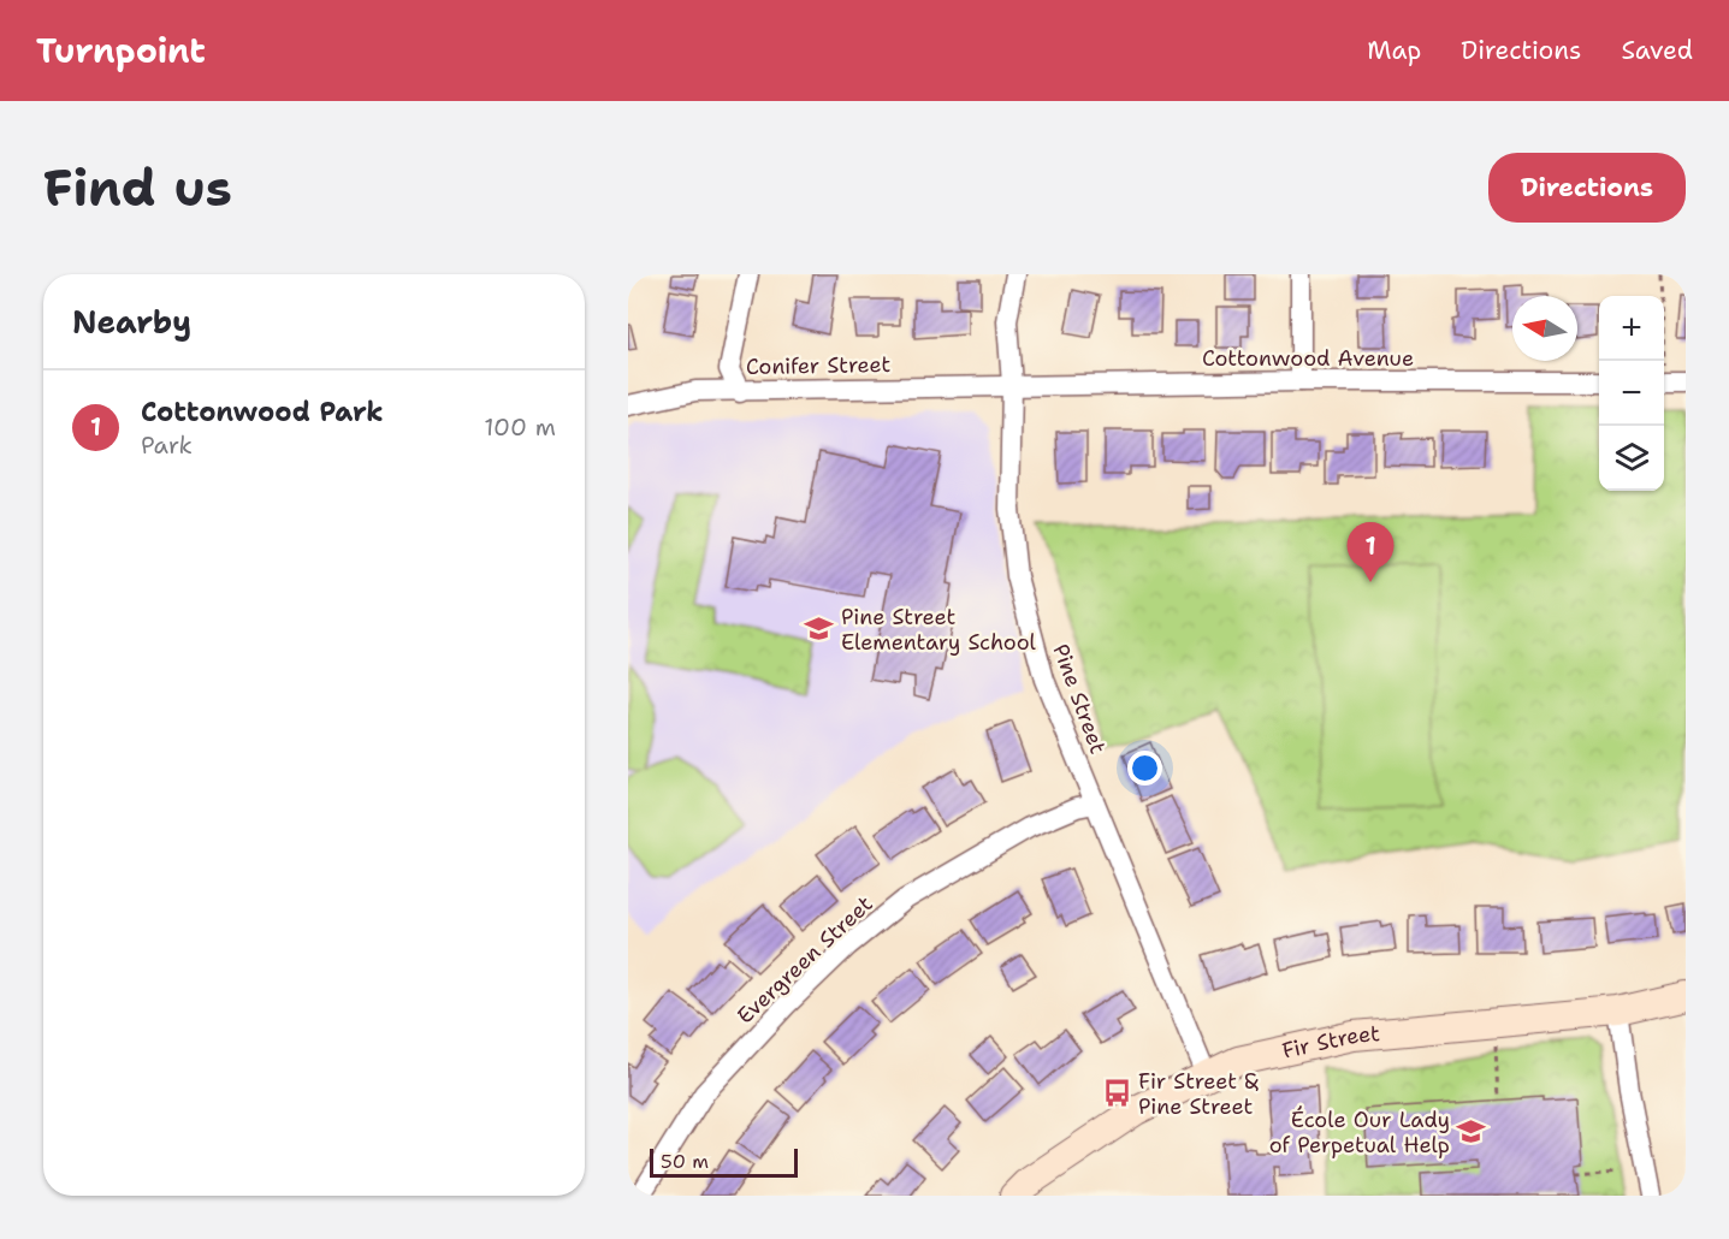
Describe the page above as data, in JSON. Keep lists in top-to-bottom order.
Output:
{
  "streets": {
    "street": [
      "Cottonwood Avenue",
      "Conifer Street",
      "Pine Street",
      "Evergreen Street",
      "Fir Street"
    ]
  },
  "crossings": [
    ["Cottonwood Avenue", "Conifer Street"],
    ["Cottonwood Avenue", "Pine Street"],
    ["Conifer Street", "Pine Street"],
    ["Pine Street", "Evergreen Street"],
    ["Pine Street", "Fir Street"]
  ],
  "places": {
    "school or university": ["Pine Street Elementary School", "École Our Lady of Perpetual Help"],
    "bus stop": ["Fir Street & Pine Street"]
  },
  "scale_bar": "50 m",
  "north": "left",
  "page": {
    "header": "Turnpoint",
    "nav": ["Map", "Directions", "Saved"],
    "buttons": "Directions",
    "title": "Find us",
    "heading": "Nearby",
    "map_buttons": ["+", "−"],
    "list": [
      {
        "mark": "1",
        "name": "Cottonwood Park",
        "note": "Park",
        "value": "100 m"
      }
    ],
    "pins": "1",
    "scale": "50 m"
  }
}
